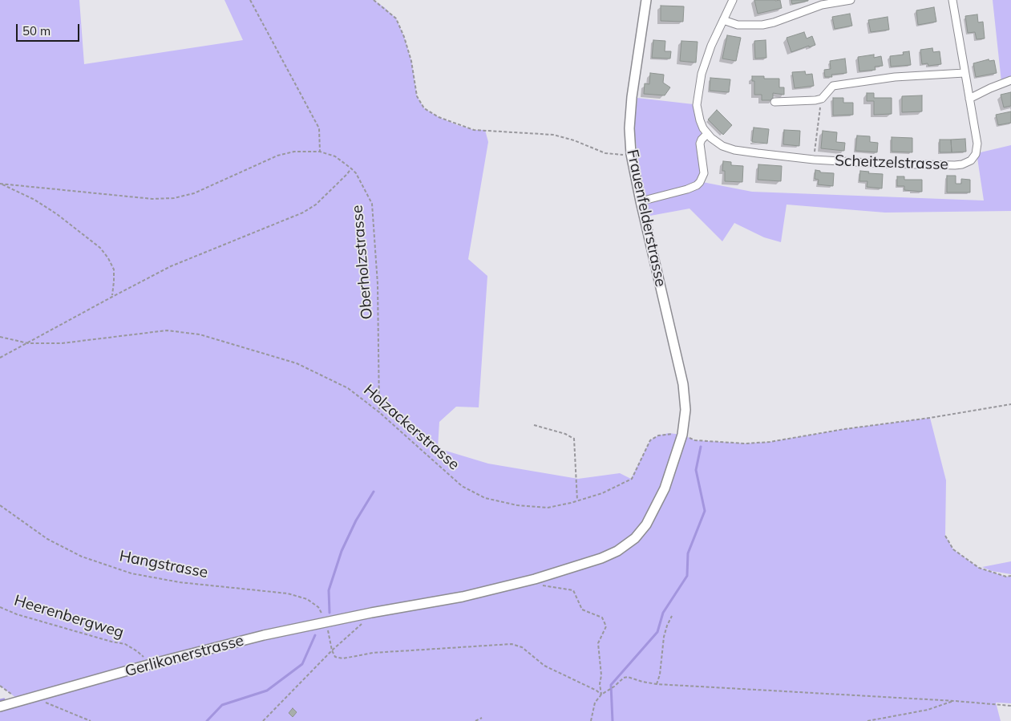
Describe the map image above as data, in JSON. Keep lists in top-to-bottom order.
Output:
{
  "streets": {
    "street": ["Scheitzelstrasse", "Frauenfelderstrasse", "Gerlikonerstrasse"],
    "path": [
      "Oberholzstrasse",
      "Holzackerstrasse",
      "Hangstrasse",
      "Heerenbergweg"
    ]
  },
  "crossings": [
    ["Frauenfelderstrasse", "Holzackerstrasse"],
    ["Frauenfelderstrasse", "Gerlikonerstrasse"],
    ["Oberholzstrasse", "Holzackerstrasse"],
    ["Hangstrasse", "Gerlikonerstrasse"],
    ["Heerenbergweg", "Gerlikonerstrasse"]
  ],
  "scale_bar": "50 m"
}
